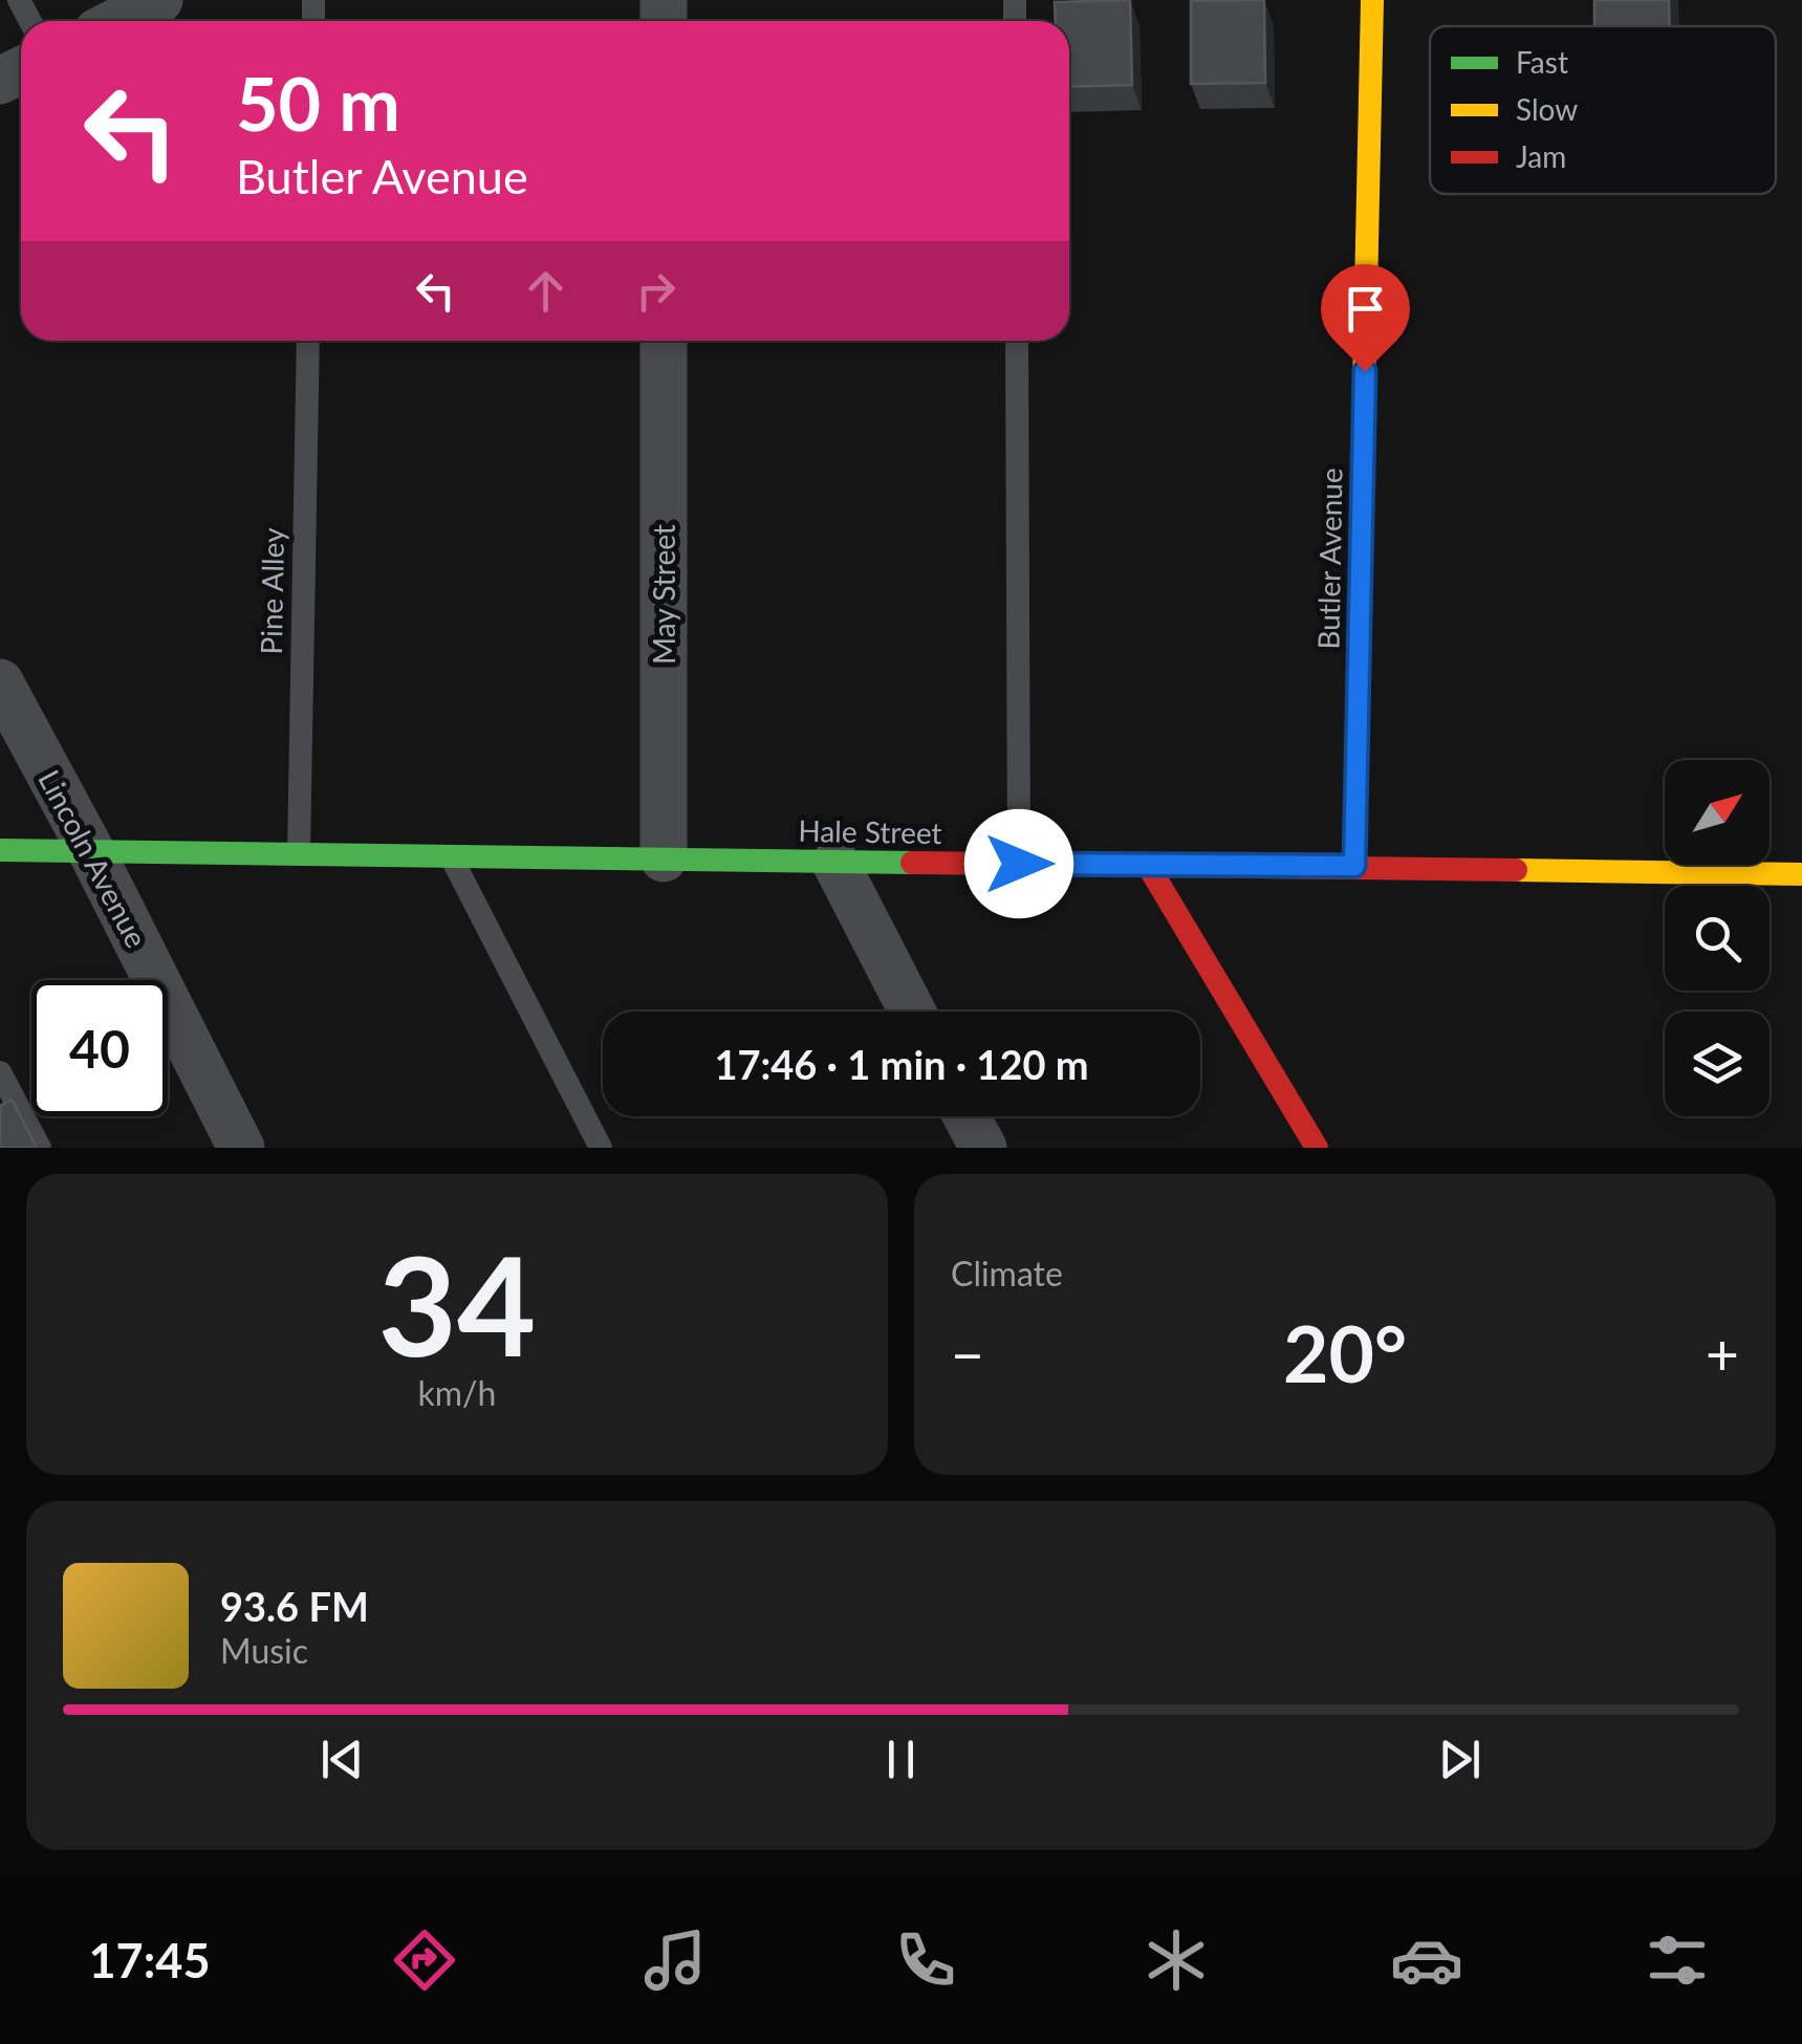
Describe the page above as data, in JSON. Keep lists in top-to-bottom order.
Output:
{
  "streets": {
    "street": [
      "Butler Avenue",
      "May Street",
      "Hale Street",
      "Lincoln Avenue"
    ],
    "lane": ["Pine Alley"]
  },
  "crossings": [
    ["Butler Avenue", "Hale Street"],
    ["Pine Alley", "Hale Street"],
    ["May Street", "Hale Street"],
    ["Hale Street", "Lincoln Avenue"]
  ],
  "legend": ["Fast", "Slow", "Jam"],
  "north": "top right",
  "page": {
    "turn": ["50 m", "Butler Avenue"],
    "limit": "40",
    "trip": "17:46 · 1 min · 120 m",
    "tile": [
      ["34", "km/h"],
      "Climate"
    ],
    "heat": ["−", "20°", "+"],
    "song": ["93.6 FM", "Music"],
    "tabs": "17:45"
  }
}
